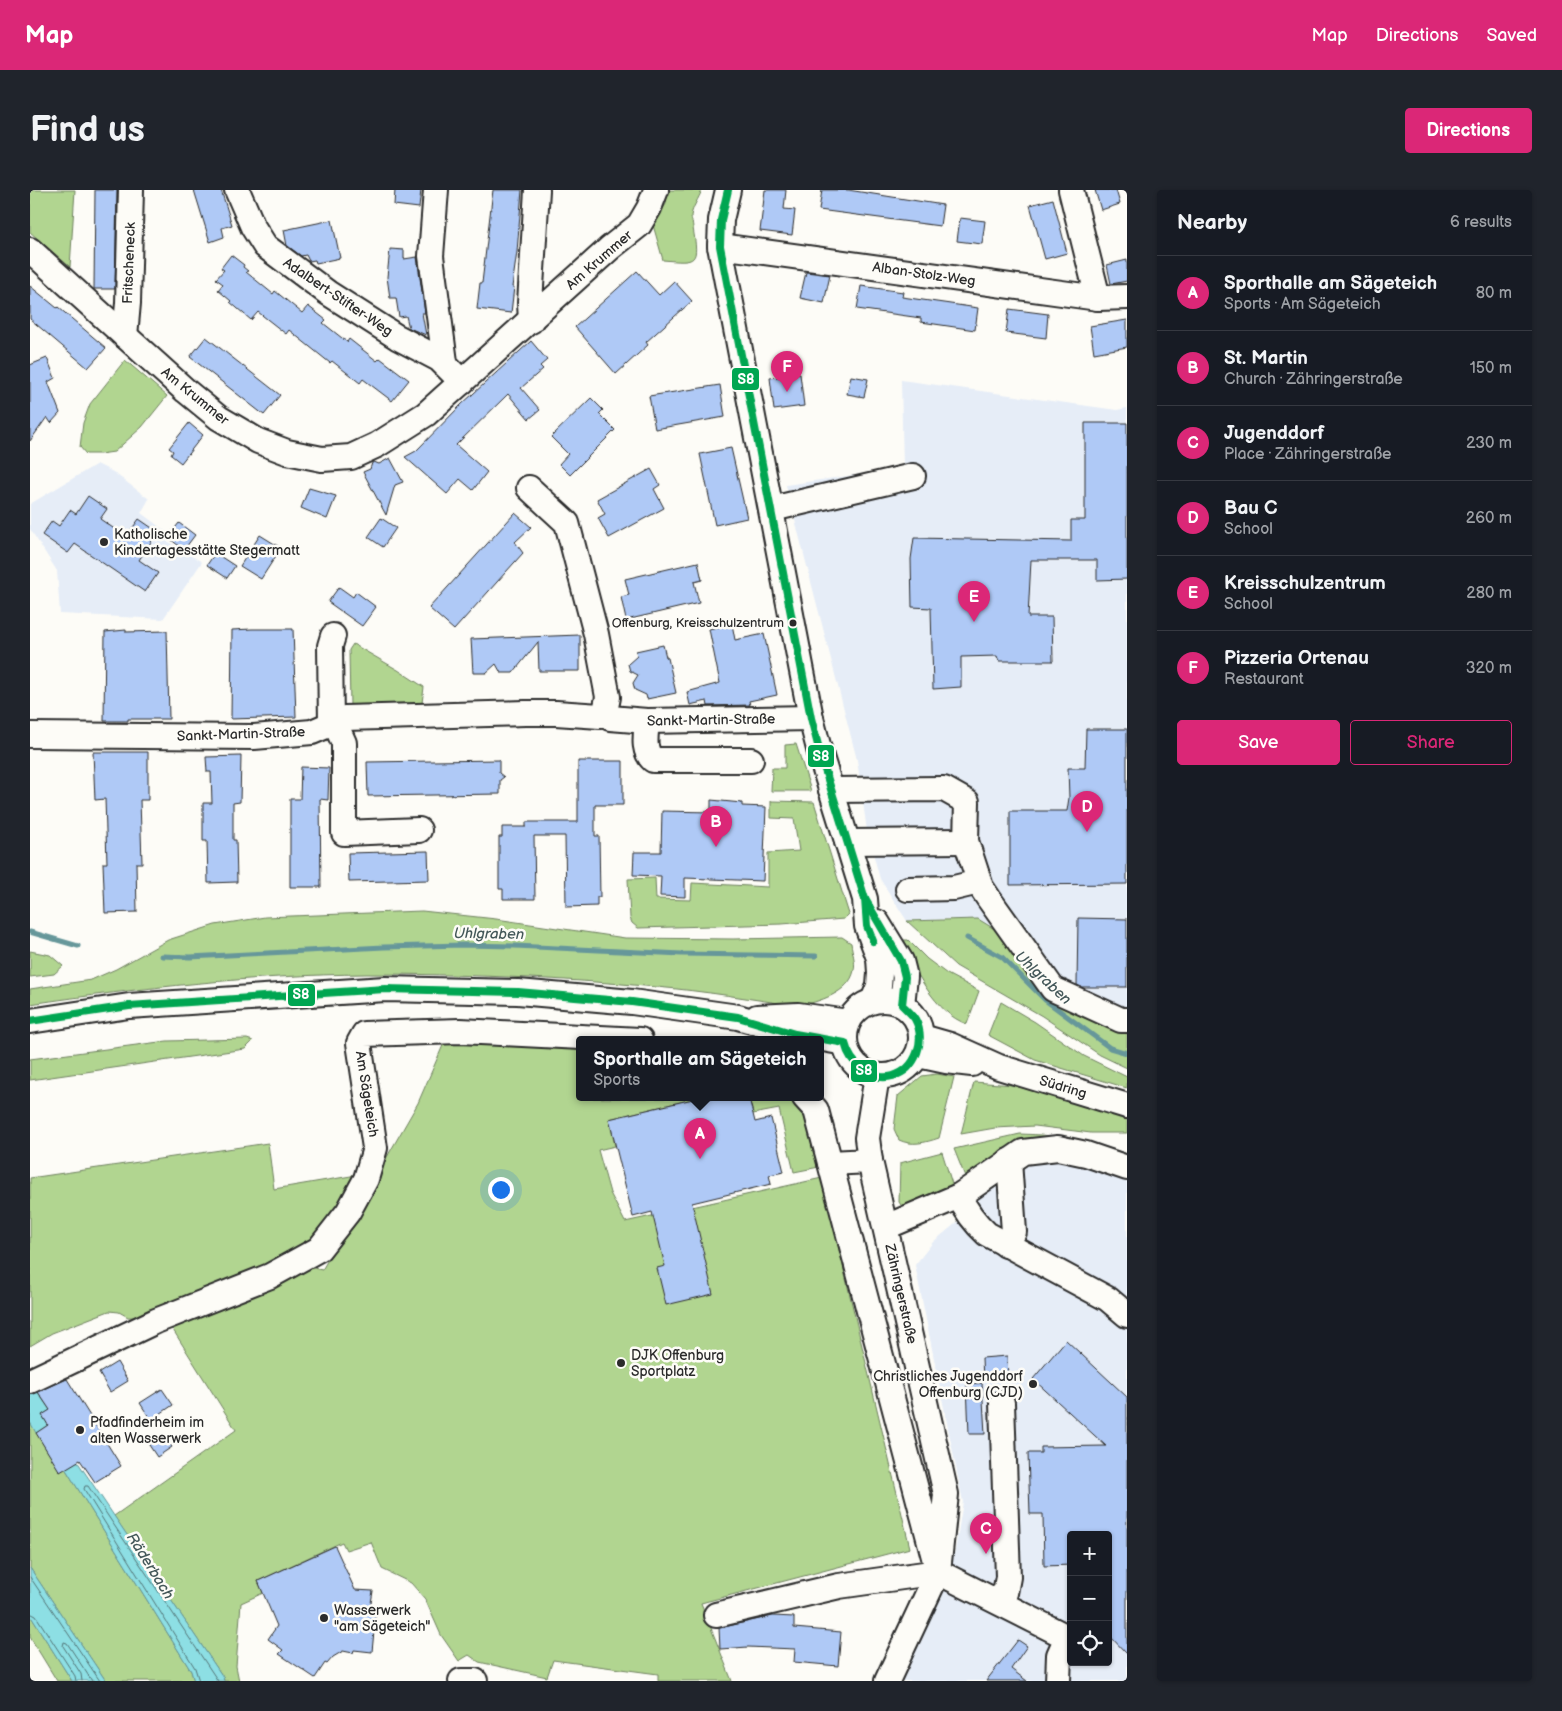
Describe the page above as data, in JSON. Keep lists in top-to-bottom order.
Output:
{
  "streets": {
    "street": [
      "Am Krummer",
      "Fritscheneck",
      "Alban-Stolz-Weg",
      "Adalbert-Stifter-Weg",
      "Sankt-Martin-Straße",
      "Südring",
      "Am Sägeteich",
      "Zähringerstraße"
    ]
  },
  "crossings": [
    ["Am Krummer", "Fritscheneck"],
    ["Am Krummer", "Adalbert-Stifter-Weg"],
    ["Südring", "Zähringerstraße"]
  ],
  "water": ["Uhlgraben", "Räderbach"],
  "places": [
    "Katholische Kindertagesstätte Stegermatt",
    "Offenburg, Kreisschulzentrum",
    "DJK Offenburg Sportplatz",
    "Christliches Jugenddorf Offenburg (CJD)",
    "Pfadfinderheim im alten Wasserwerk",
    "Wasserwerk \"am Sägeteich\""
  ],
  "lines": ["transit line S8"],
  "page": {
    "header": "Map",
    "nav": ["Map", "Directions", "Saved"],
    "buttons": [
      "Directions",
      ["Save", "Share"]
    ],
    "title": "Find us",
    "heading": ["Nearby", "6 results"],
    "list": [
      {
        "mark": "A",
        "name": "Sporthalle am Sägeteich",
        "note": "Sports · Am Sägeteich",
        "value": "80 m"
      },
      {
        "mark": "B",
        "name": "St. Martin",
        "note": "Church · Zähringerstraße",
        "value": "150 m"
      },
      {
        "mark": "C",
        "name": "Jugenddorf",
        "note": "Place · Zähringerstraße",
        "value": "230 m"
      },
      {
        "mark": "D",
        "name": "Bau C",
        "note": "School",
        "value": "260 m"
      },
      {
        "mark": "E",
        "name": "Kreisschulzentrum",
        "note": "School",
        "value": "280 m"
      },
      {
        "mark": "F",
        "name": "Pizzeria Ortenau",
        "note": "Restaurant",
        "value": "320 m"
      }
    ],
    "pins": [
      "F",
      "E",
      "D",
      "B",
      "A",
      "C"
    ],
    "popup": ["Sporthalle am Sägeteich", "Sports"],
    "map_buttons": ["+", "−"]
  }
}
